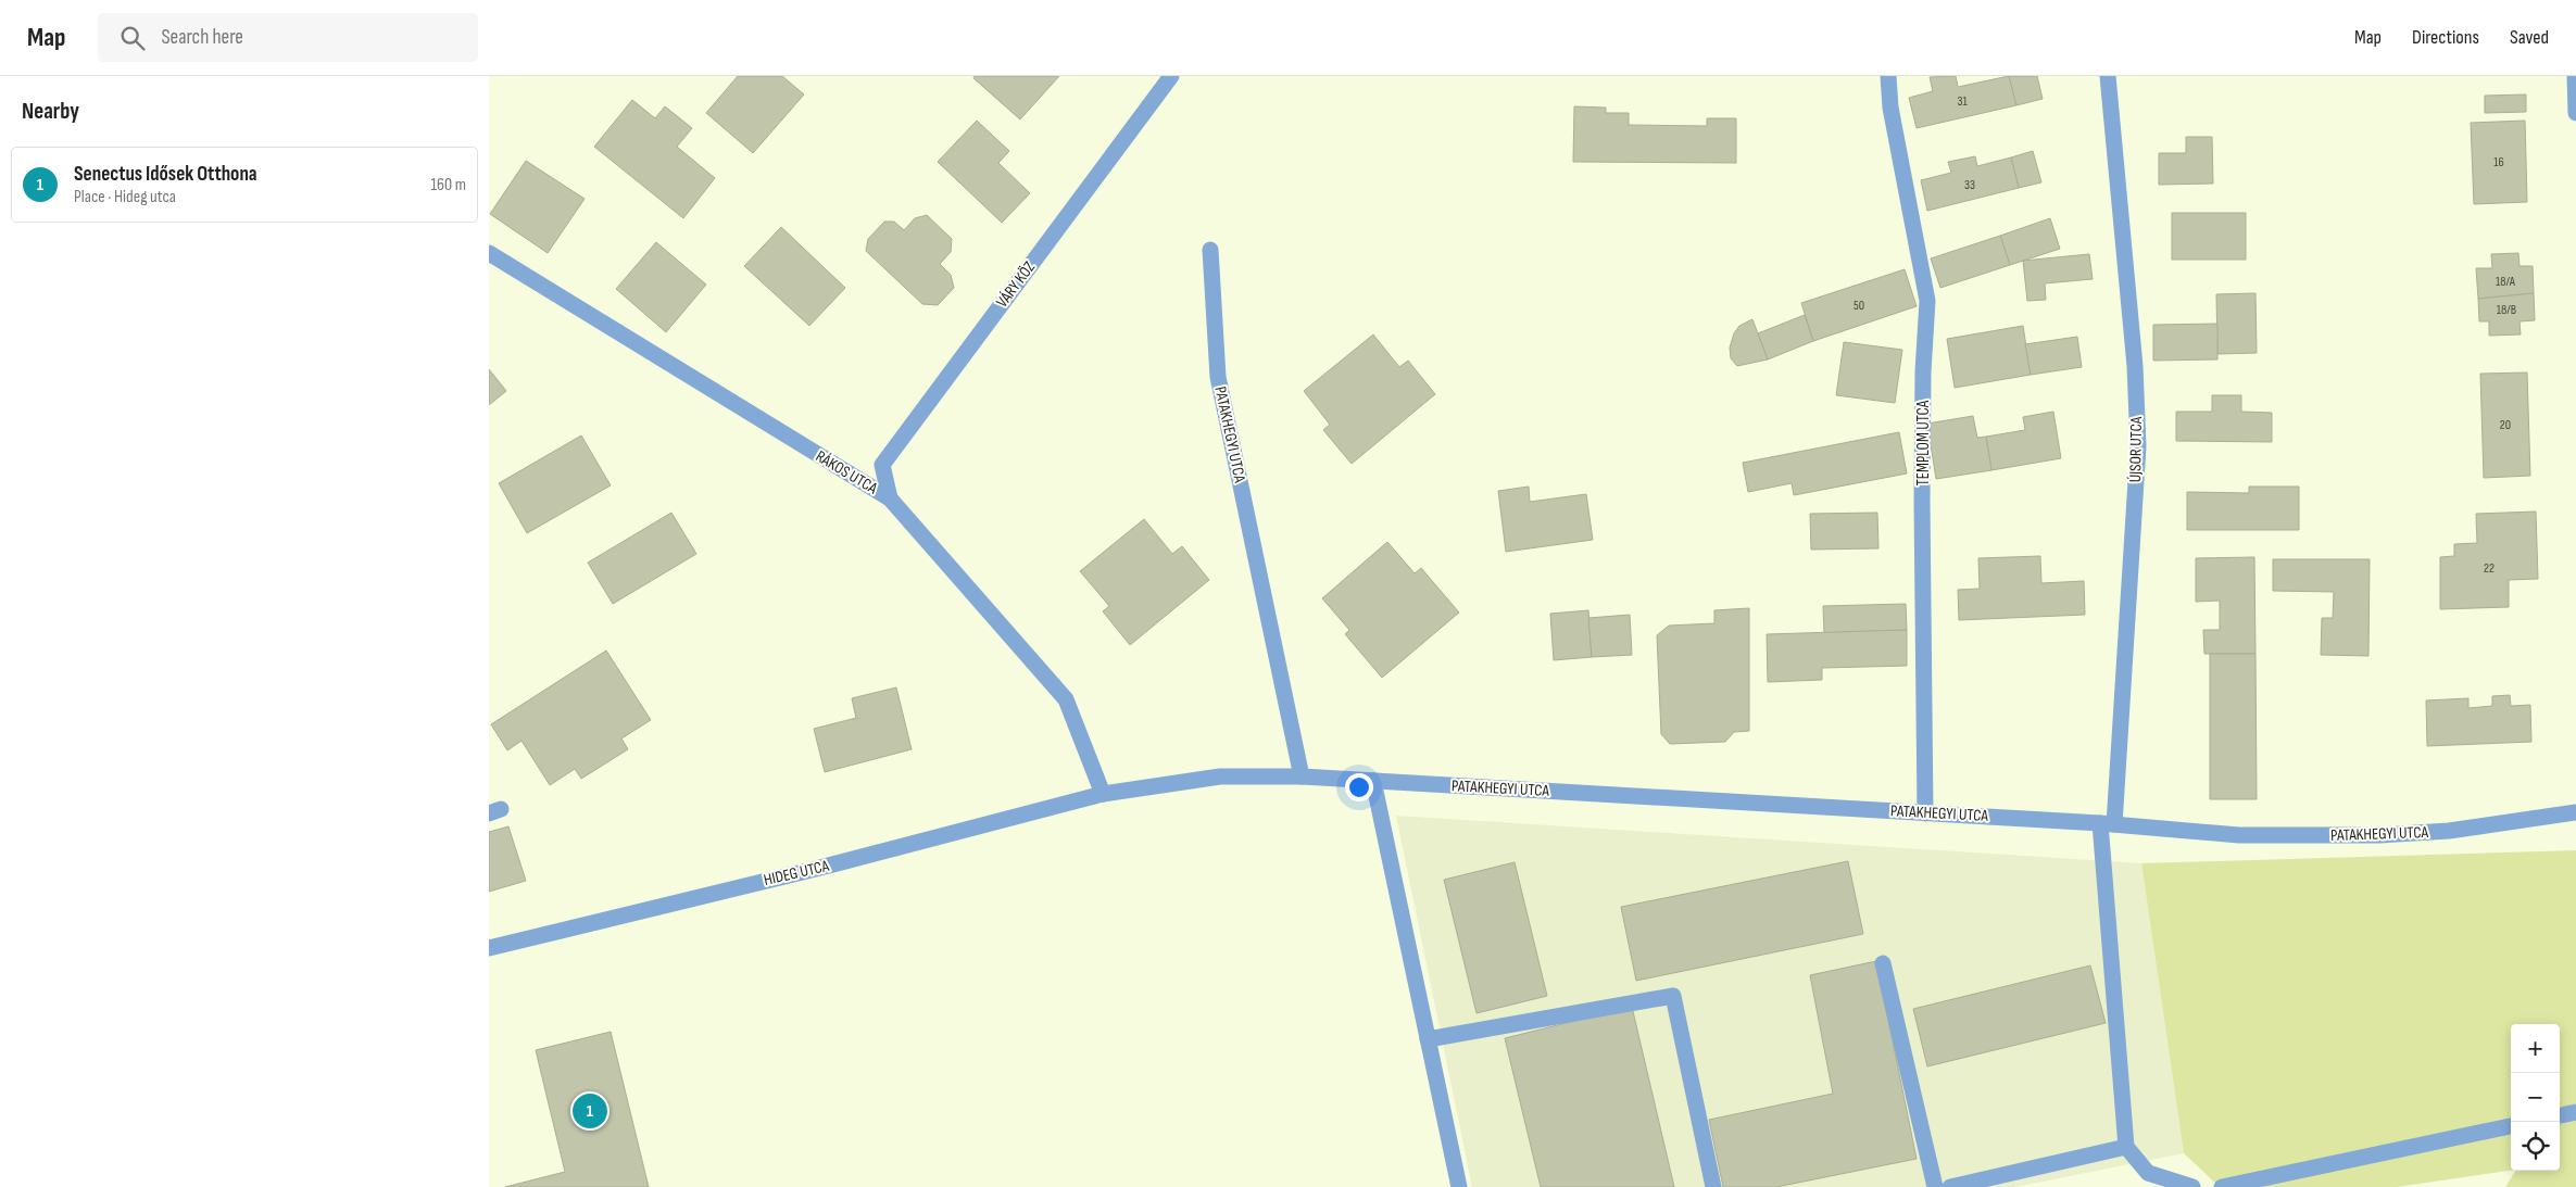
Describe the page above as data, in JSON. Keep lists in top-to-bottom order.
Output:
{
  "streets": {
    "street": [
      "VÁRY KÖZ",
      "PATAKHEGYI UTCA",
      "TEMPLOM UTCA",
      "ÚJSOR UTCA",
      "RÁKOS UTCA",
      "HIDEG UTCA"
    ]
  },
  "crossings": [
    ["VÁRY KÖZ", "RÁKOS UTCA"],
    ["PATAKHEGYI UTCA", "TEMPLOM UTCA"],
    ["PATAKHEGYI UTCA", "ÚJSOR UTCA"],
    ["PATAKHEGYI UTCA", "RÁKOS UTCA"],
    ["PATAKHEGYI UTCA", "HIDEG UTCA"],
    ["RÁKOS UTCA", "HIDEG UTCA"]
  ],
  "house_numbers": [
    "31",
    "16",
    "33",
    "18/A",
    "50",
    "18/B",
    "20",
    "22"
  ],
  "page": {
    "header": "Map",
    "search": "Search here",
    "nav": ["Map", "Directions", "Saved"],
    "heading": "Nearby",
    "list": [
      {
        "mark": "1",
        "name": "Senectus Idősek Otthona",
        "note": "Place · Hideg utca",
        "value": "160 m"
      }
    ],
    "map_buttons": ["+", "−"],
    "pins": "1"
  }
}
